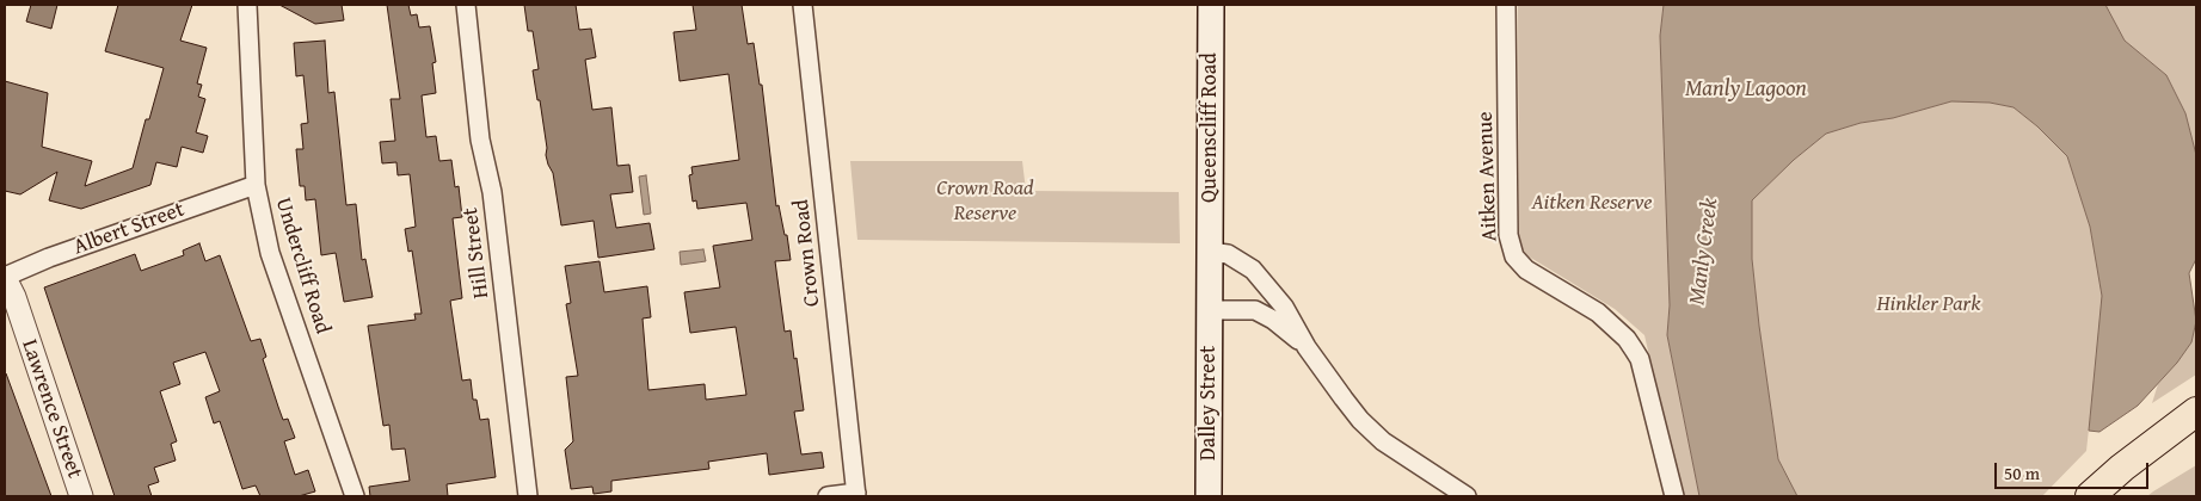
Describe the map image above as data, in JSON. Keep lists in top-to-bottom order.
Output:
{
  "streets": {
    "main road": ["Queenscliff Road", "Dalley Street"],
    "street": [
      "Aitken Avenue",
      "Albert Street",
      "Hill Street",
      "Crown Road",
      "Undercliff Road",
      "Lawrence Street"
    ]
  },
  "crossings": [
    ["Queenscliff Road", "Dalley Street"],
    ["Albert Street", "Undercliff Road"],
    ["Albert Street", "Lawrence Street"]
  ],
  "water": ["Manly Lagoon", "Manly Creek"],
  "parks": ["Crown Road Reserve", "Aitken Reserve", "Hinkler Park"],
  "scale_bar": "50 m"
}
